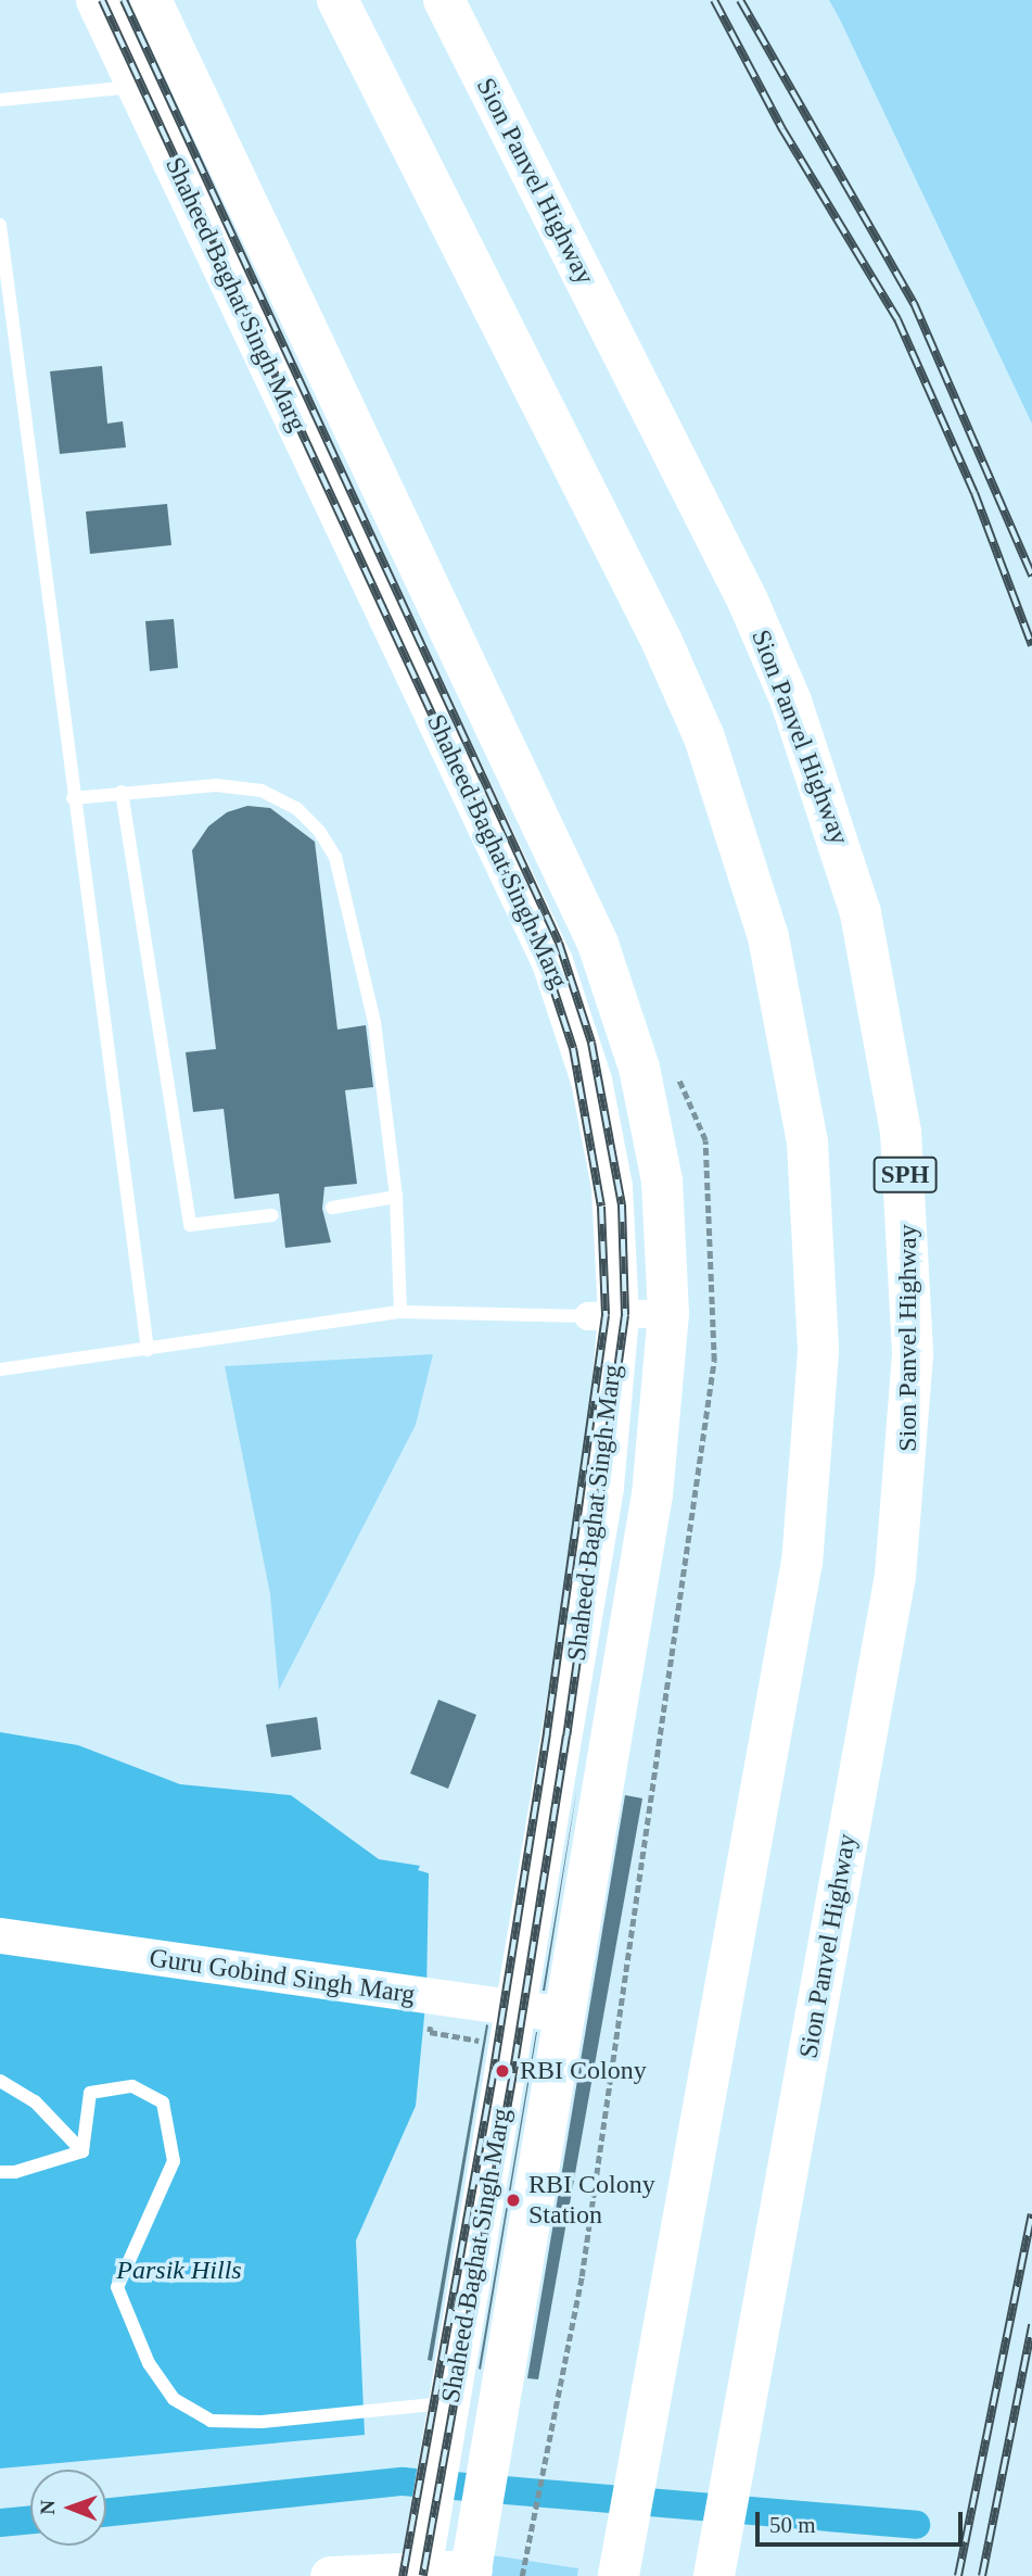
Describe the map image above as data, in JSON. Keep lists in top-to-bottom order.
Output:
{
  "streets": {
    "main road": ["Sion Panvel Highway", "Shaheed Baghat Singh Marg", "SPH"],
    "street": ["Guru Gobind Singh Marg"]
  },
  "crossings": [
    ["Shaheed Baghat Singh Marg", "Guru Gobind Singh Marg"]
  ],
  "parks": ["Parsik Hills"],
  "places": ["RBI Colony", "RBI Colony Station"],
  "scale_bar": "50 m",
  "north": "left"
}
